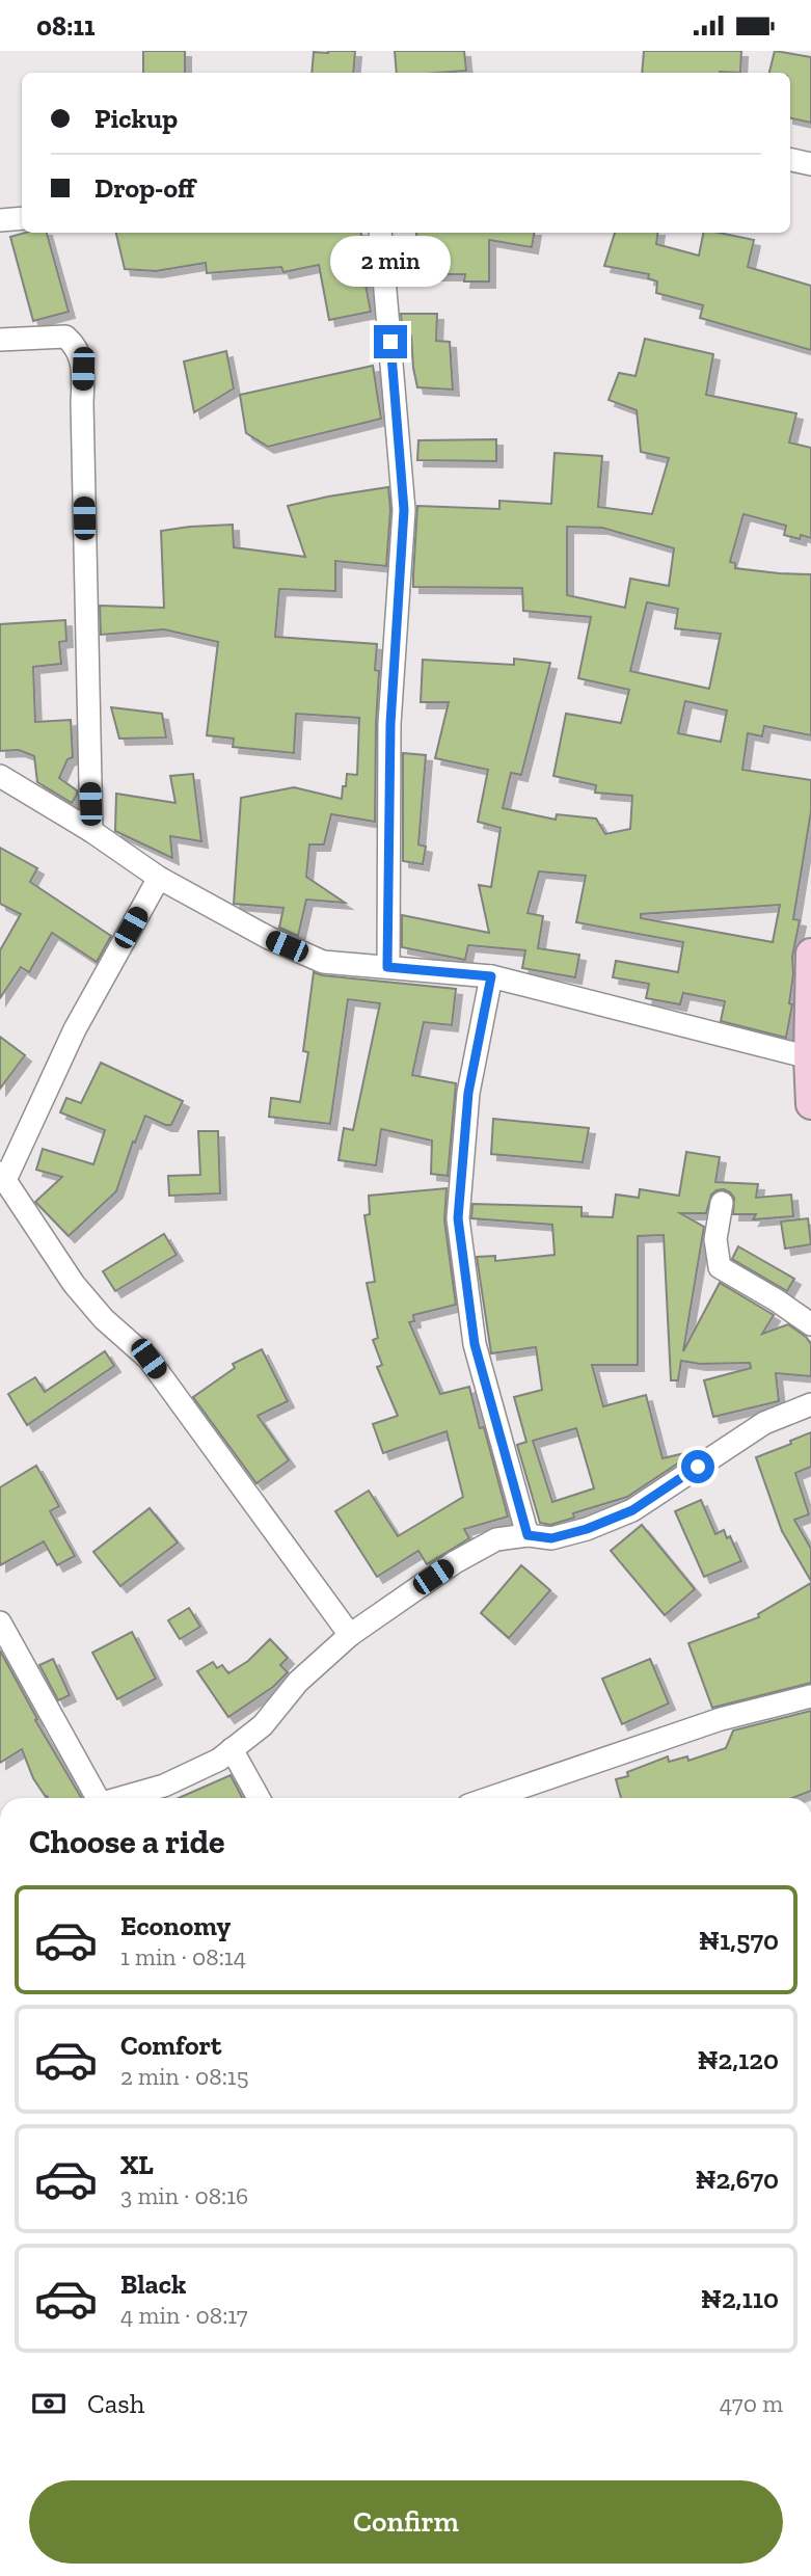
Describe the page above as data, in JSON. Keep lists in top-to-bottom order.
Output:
{
  "page": {
    "status": "08:11",
    "banner": ["Pickup", "Drop-off"],
    "bubble": "2 min",
    "heading": "Choose a ride",
    "list": [
      {
        "name": "Economy",
        "note": "1 min · 08:14",
        "value": "₦1,570"
      },
      {
        "name": "Comfort",
        "note": "2 min · 08:15",
        "value": "₦2,120"
      },
      {
        "name": "XL",
        "note": "3 min · 08:16",
        "value": "₦2,670"
      },
      {
        "name": "Black",
        "note": "4 min · 08:17",
        "value": "₦2,110"
      }
    ],
    "pay": ["Cash", "470 m"],
    "buttons": "Confirm"
  }
}
